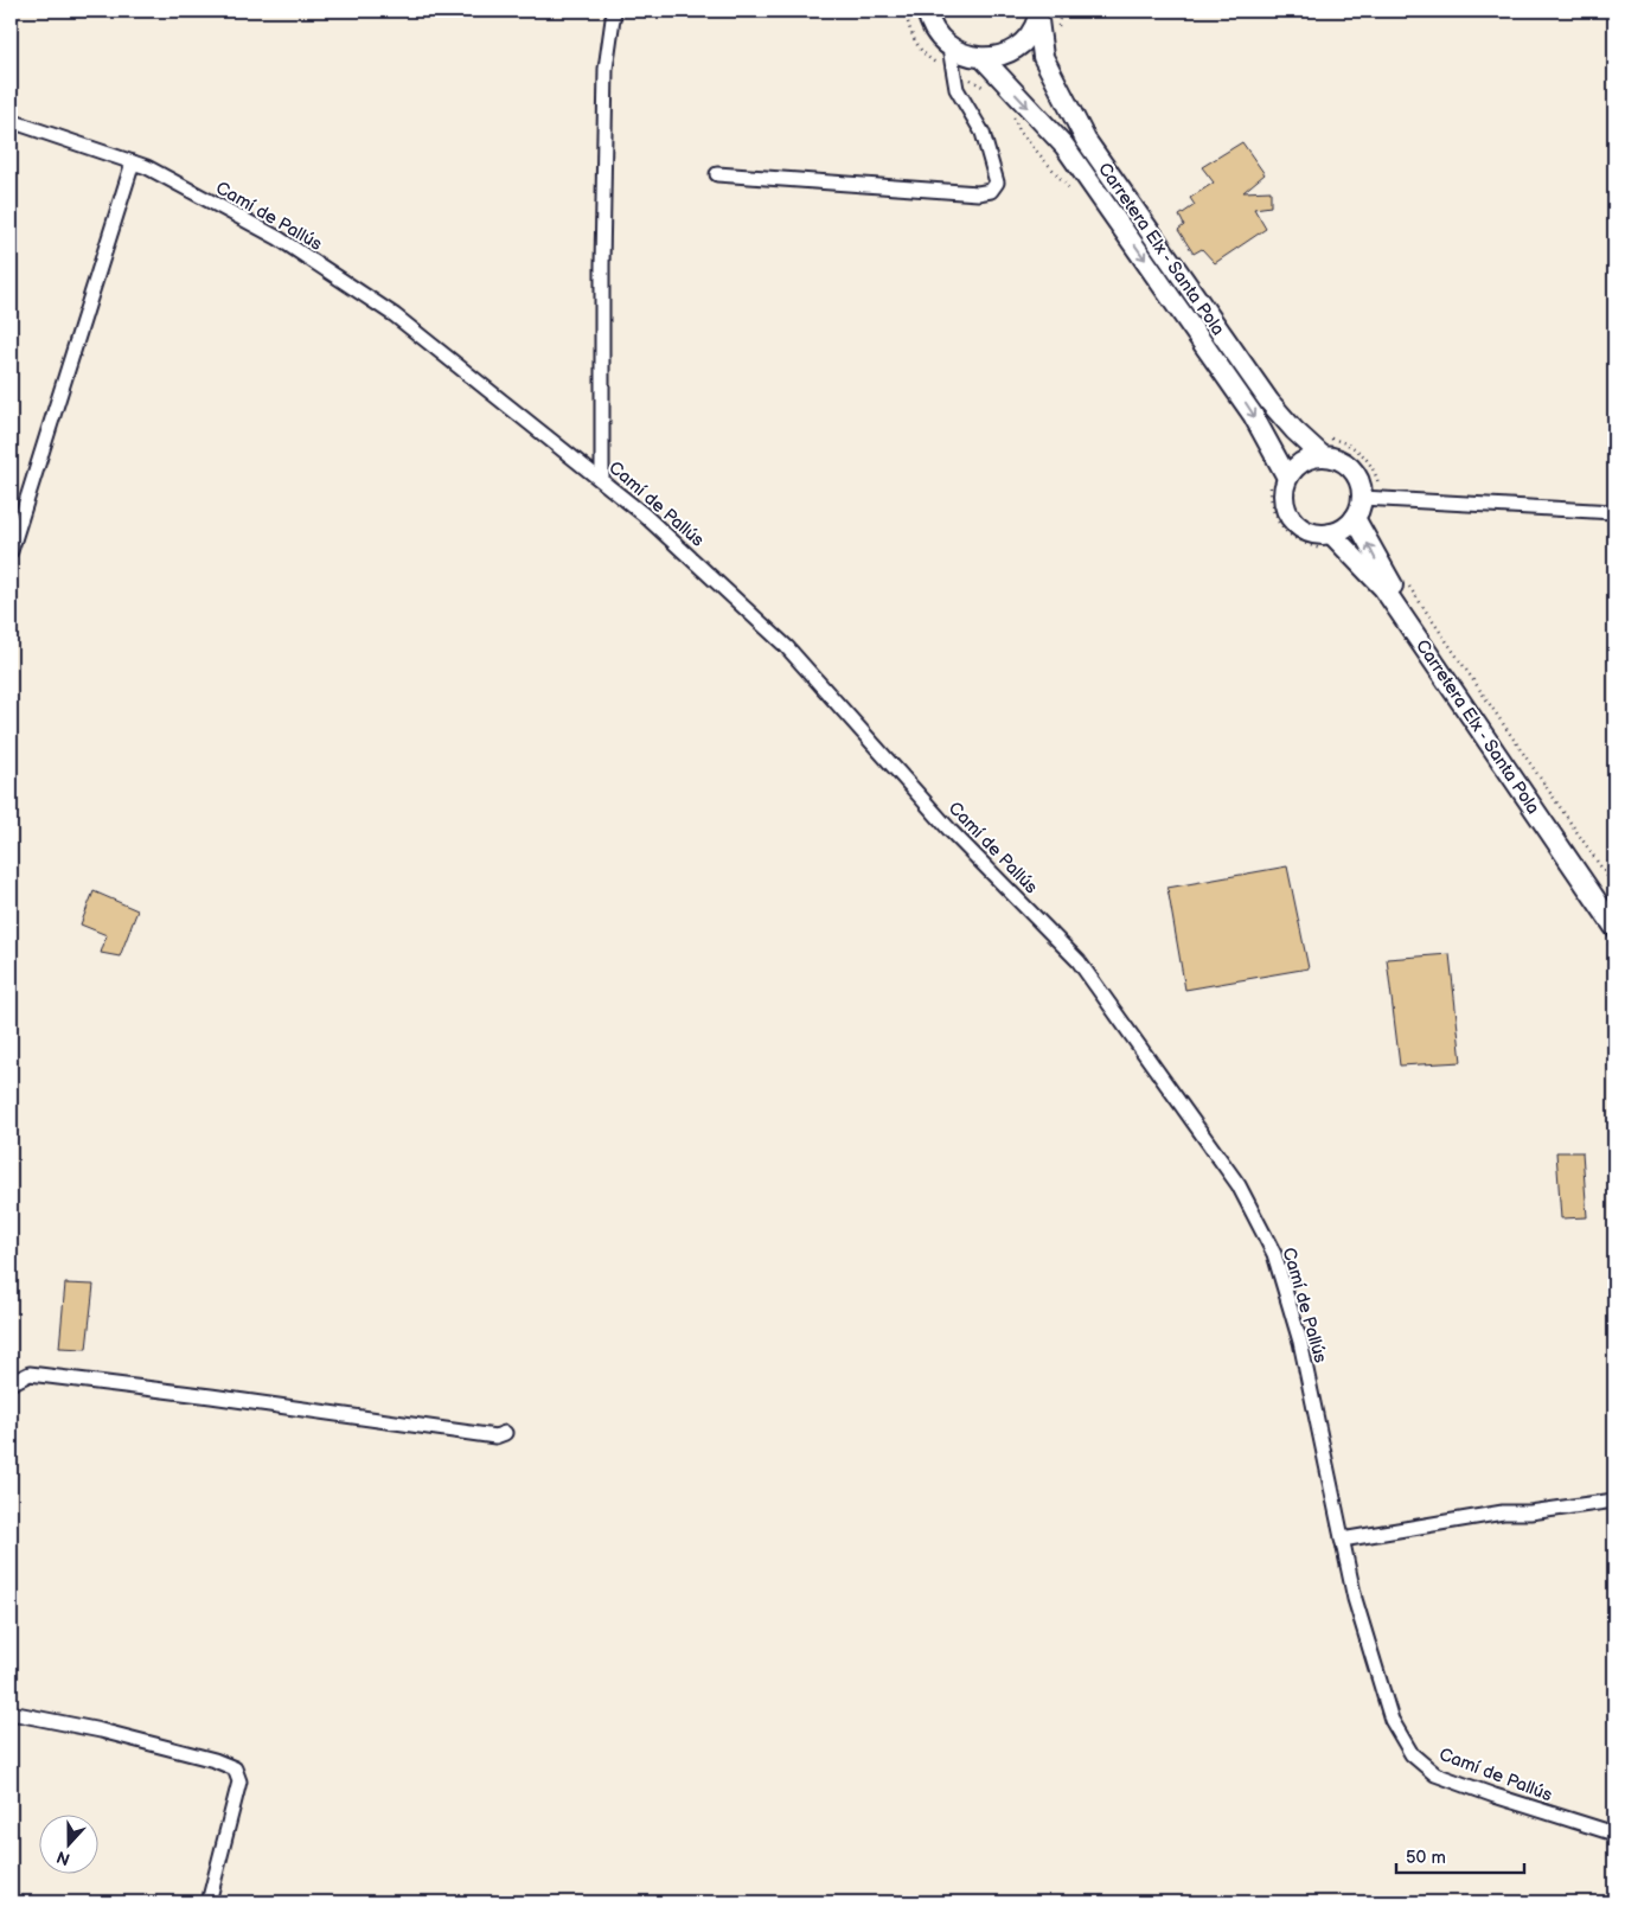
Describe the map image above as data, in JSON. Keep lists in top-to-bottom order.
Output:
{
  "streets": {
    "main road": ["Carretera Elx - Santa Pola"],
    "street": ["Camí de Pallús"]
  },
  "scale_bar": "50 m",
  "north": "bottom"
}
